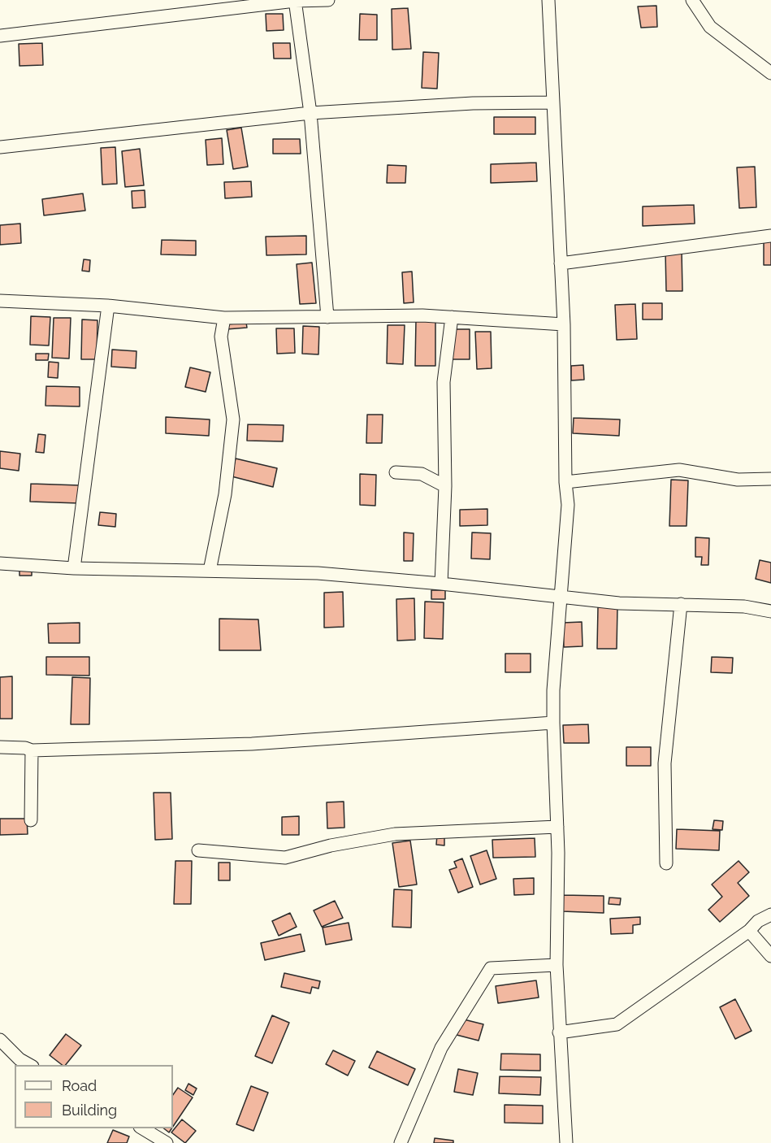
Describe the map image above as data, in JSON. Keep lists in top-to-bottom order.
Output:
{
  "legend": ["Road", "Building"]
}
